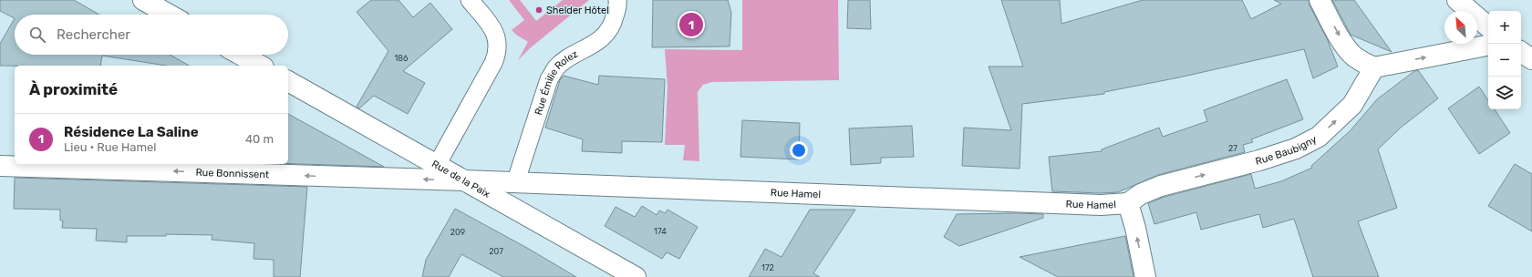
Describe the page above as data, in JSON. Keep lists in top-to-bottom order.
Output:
{
  "streets": {
    "street": [
      "Rue Baubigny",
      "Rue Bonnissent",
      "Rue de la Paix",
      "Rue Hamel"
    ],
    "lane": ["Rue Émilie Rolez"]
  },
  "crossings": [
    ["Rue Émilie Rolez", "Rue Hamel"],
    ["Rue Baubigny", "Rue Hamel"],
    ["Rue Bonnissent", "Rue de la Paix"],
    ["Rue Bonnissent", "Rue Hamel"],
    ["Rue de la Paix", "Rue Hamel"]
  ],
  "one_way": ["Rue Baubigny", "Rue Bonnissent"],
  "places": ["Shelder Hôtel"],
  "house_numbers": [
    "186",
    "27",
    "174",
    "209",
    "207",
    "172"
  ],
  "north": "top left",
  "page": {
    "map_buttons": ["+", "−"],
    "pins": "1",
    "search": "Rechercher",
    "heading": "À proximité",
    "list": [
      {
        "mark": "1",
        "name": "Résidence La Saline",
        "note": "Lieu · Rue Hamel",
        "value": "40 m"
      }
    ]
  }
}
